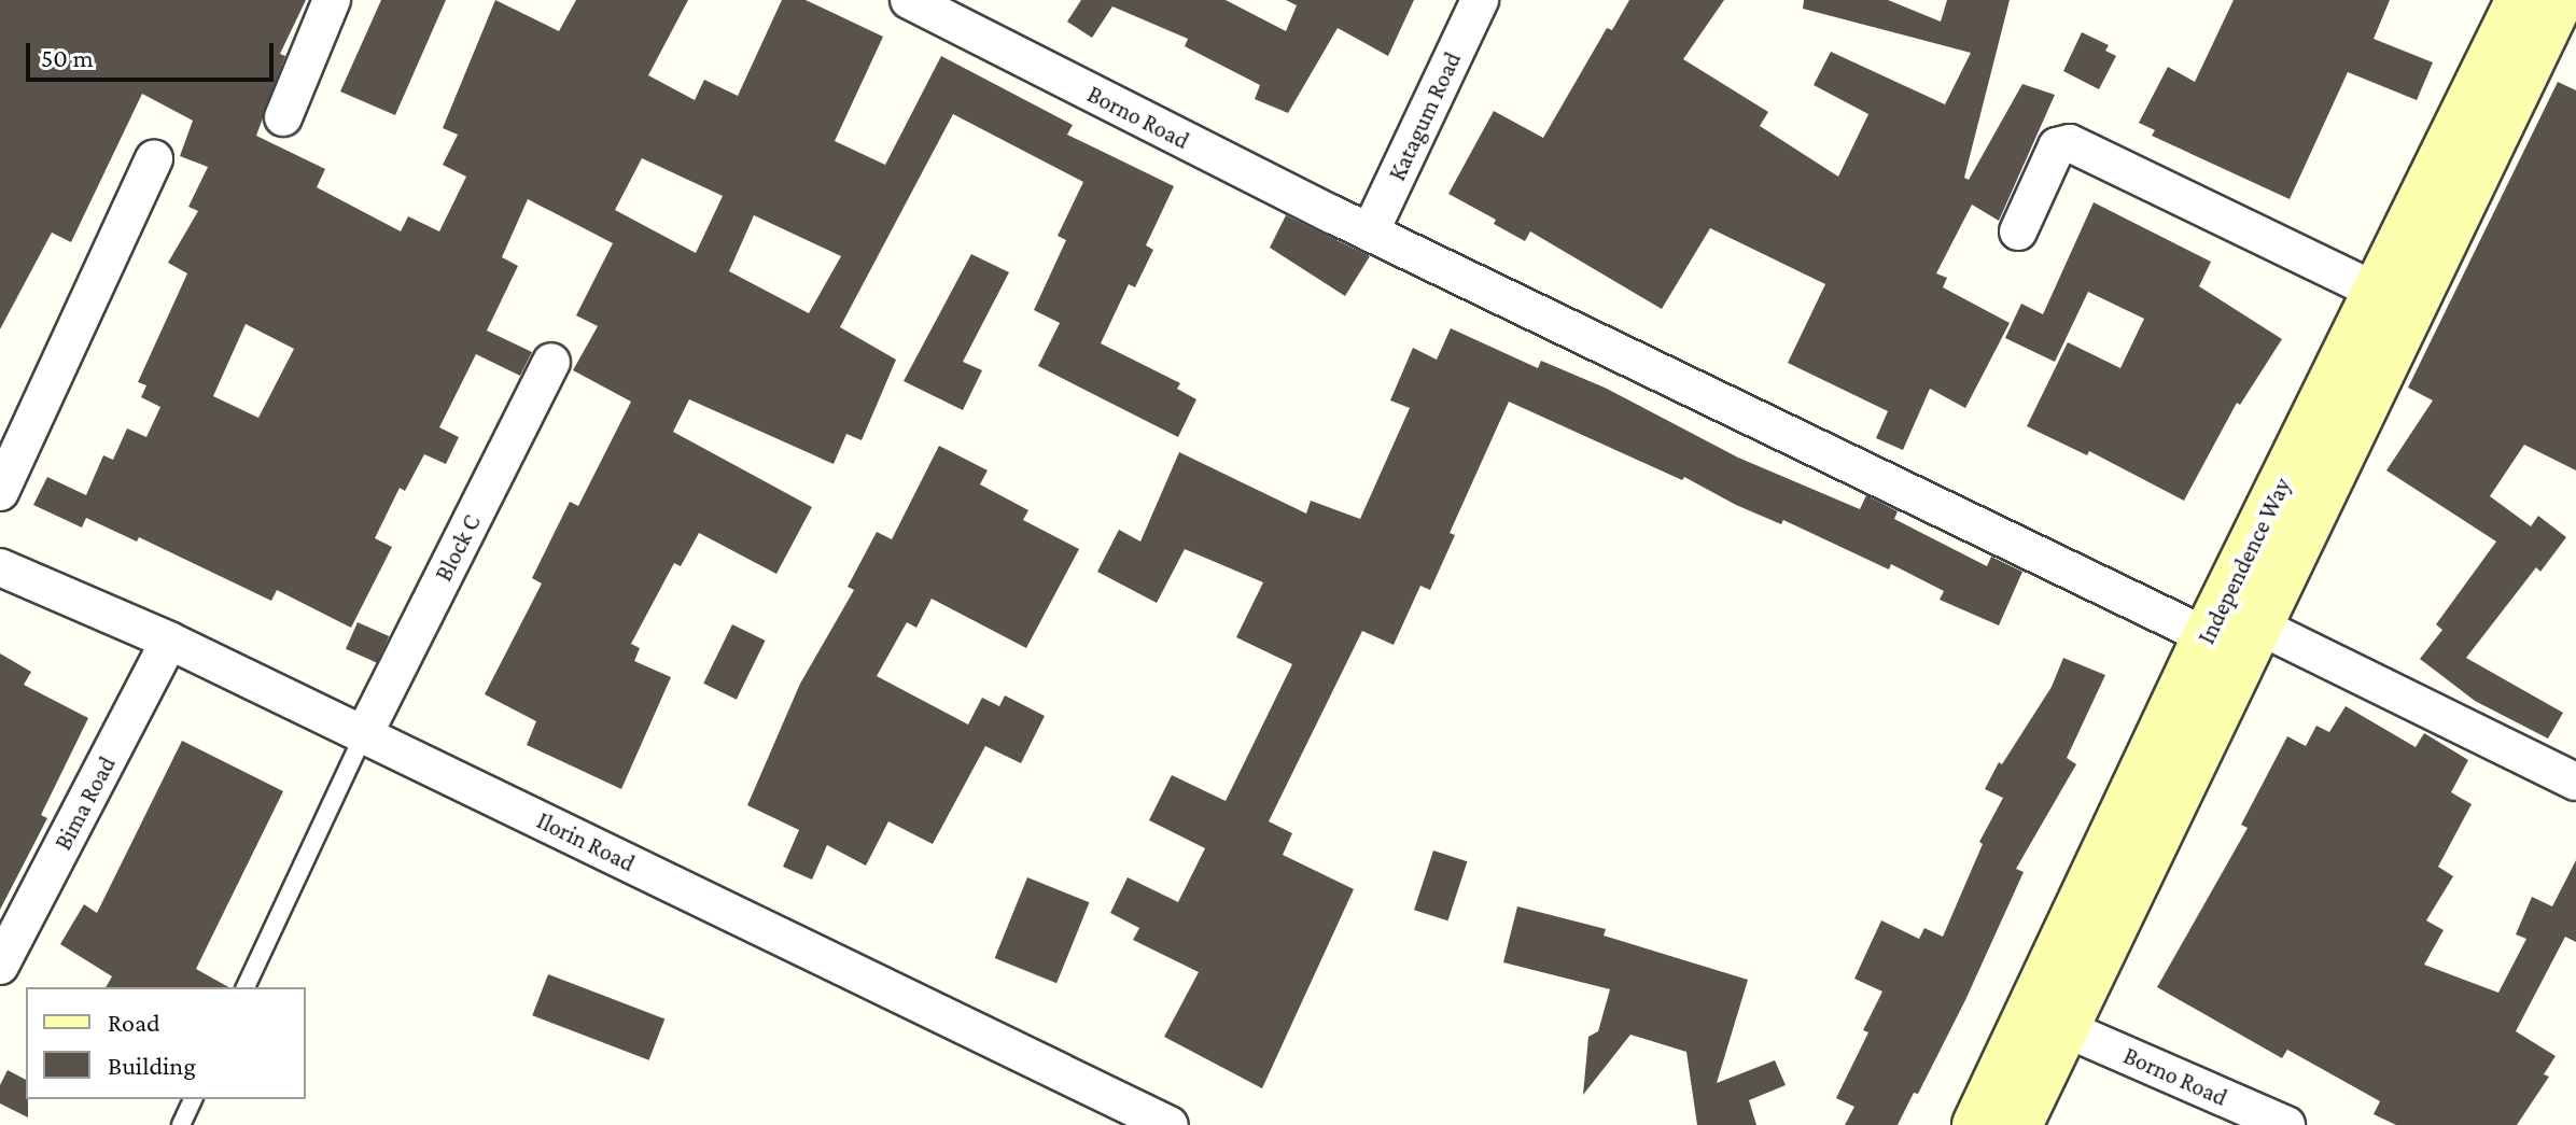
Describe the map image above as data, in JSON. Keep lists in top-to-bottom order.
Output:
{
  "streets": {
    "main road": ["Independence Way"],
    "street": [
      "Katagum Road",
      "Borno Road",
      "Block C",
      "Bima Road",
      "Ilorin Road"
    ]
  },
  "crossings": [
    ["Katagum Road", "Borno Road"],
    ["Borno Road", "Independence Way"],
    ["Block C", "Ilorin Road"],
    ["Bima Road", "Ilorin Road"]
  ],
  "legend": ["Road", "Building"],
  "scale_bar": "50 m"
}
